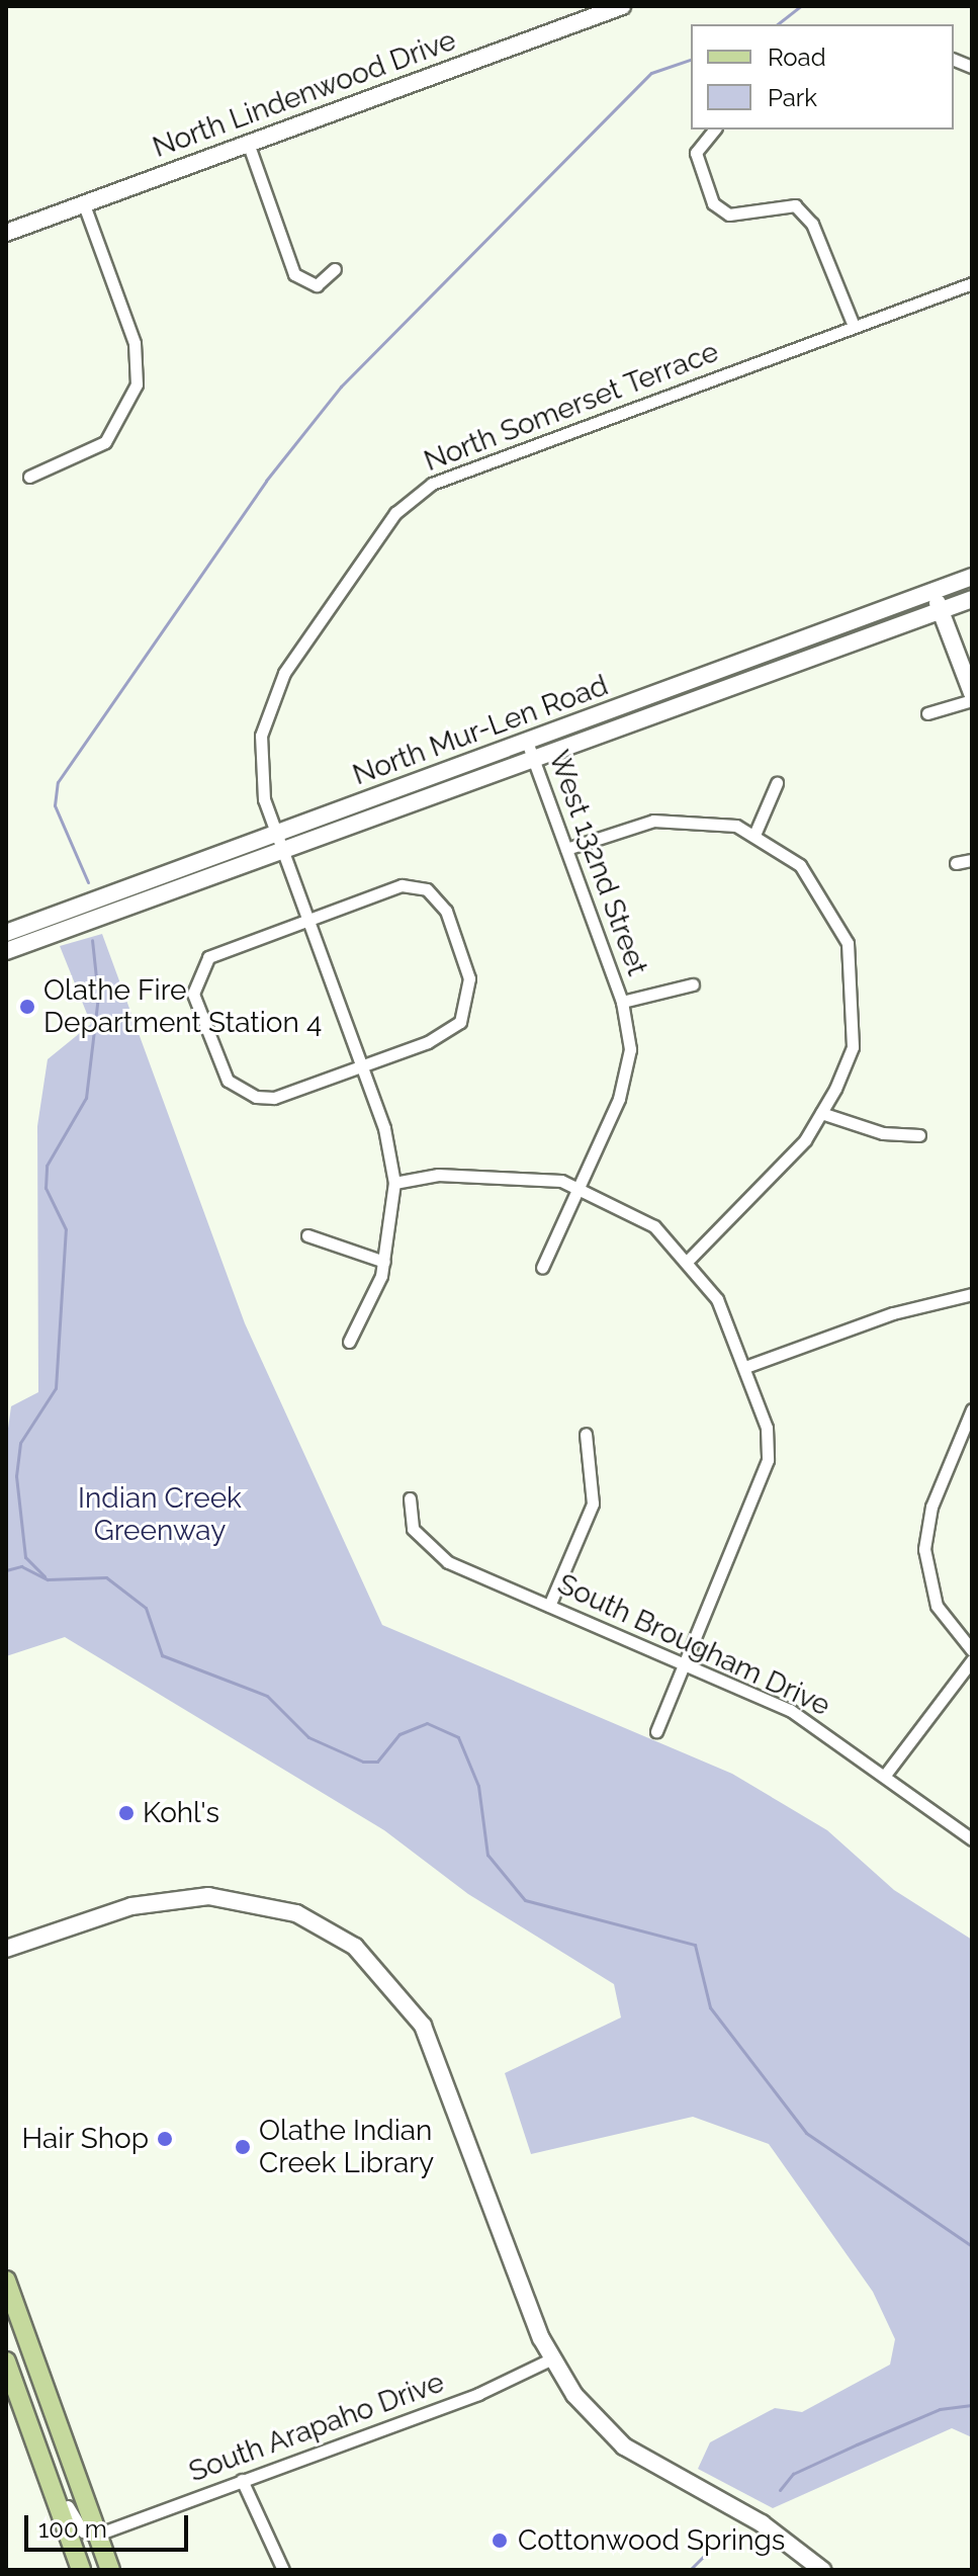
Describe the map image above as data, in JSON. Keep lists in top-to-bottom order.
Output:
{
  "streets": {
    "street": [
      "North Lindenwood Drive",
      "North Somerset Terrace",
      "North Mur-Len Road",
      "West 132nd Street",
      "South Brougham Drive",
      "South Arapaho Drive"
    ]
  },
  "crossings": [
    ["North Somerset Terrace", "North Mur-Len Road"],
    ["North Mur-Len Road", "West 132nd Street"]
  ],
  "parks": ["Indian Creek Greenway"],
  "places": [
    "Olathe Fire Department Station 4",
    "Kohl's",
    "Hair Shop",
    "Olathe Indian Creek Library",
    "Cottonwood Springs"
  ],
  "legend": ["Road", "Park"],
  "scale_bar": "100 m"
}
